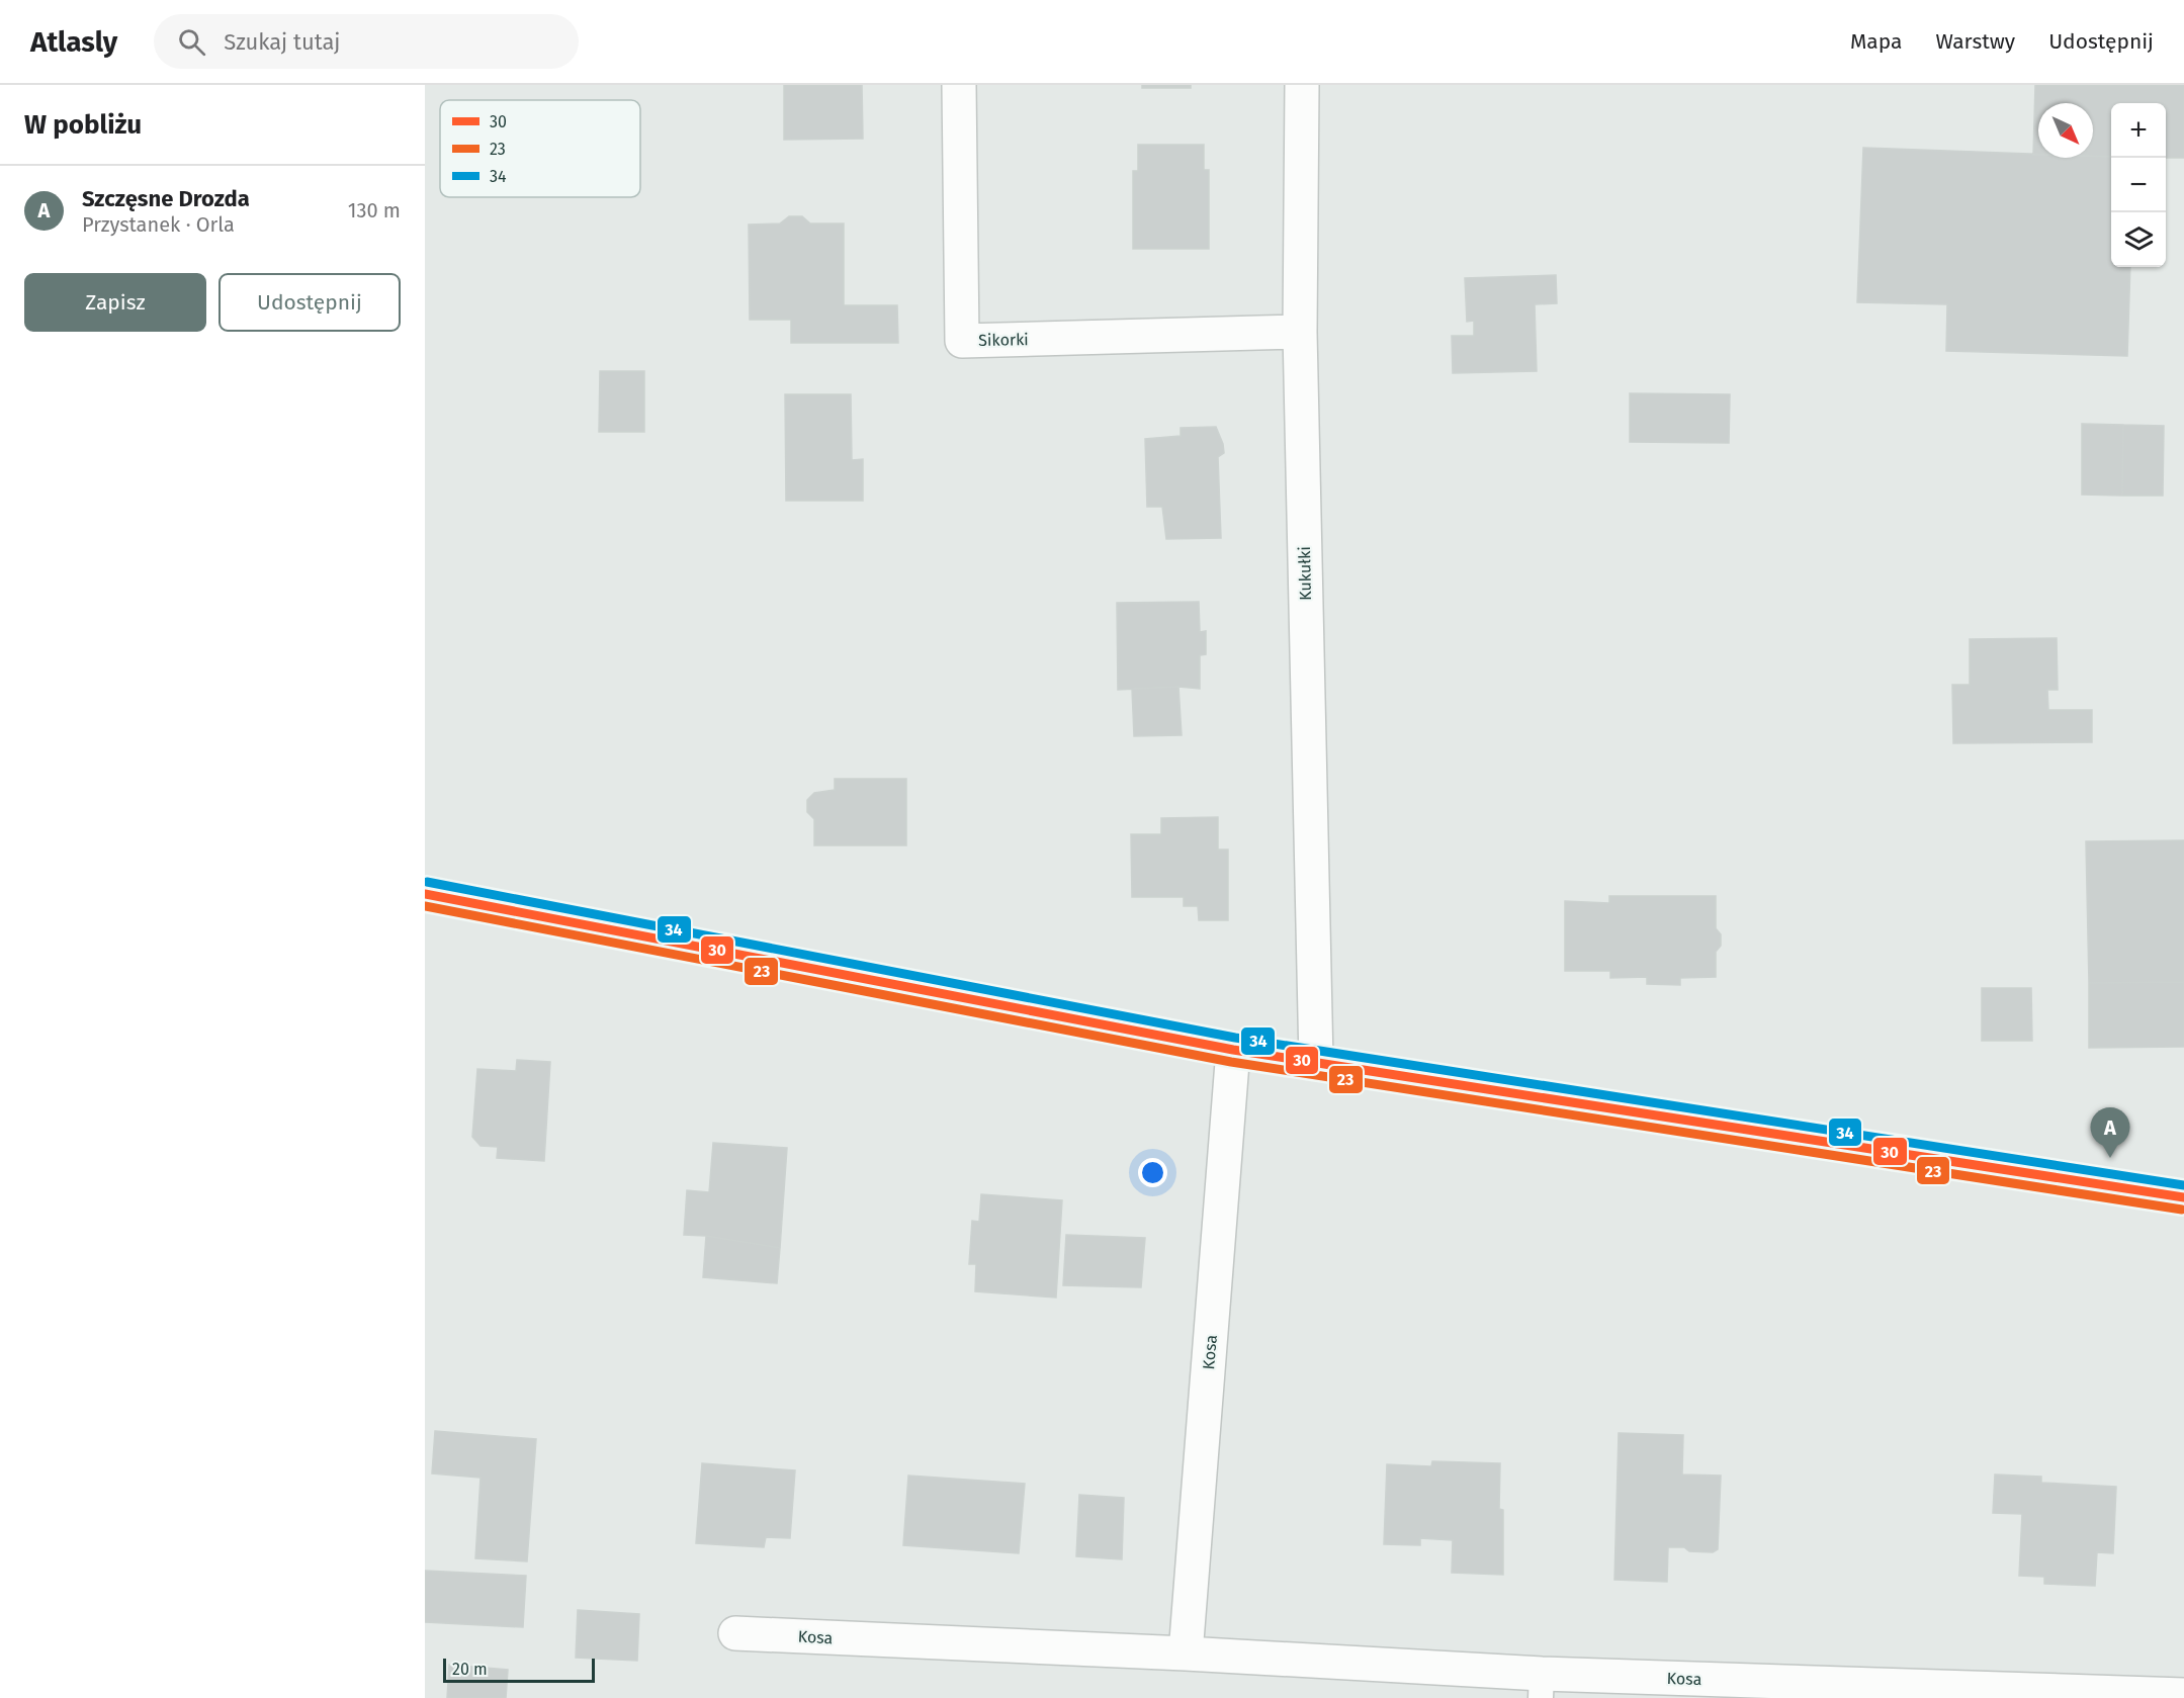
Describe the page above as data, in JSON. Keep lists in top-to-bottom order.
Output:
{
  "streets": {
    "street": ["Sikorki", "Kukułki", "Kosa"]
  },
  "crossings": [
    ["Sikorki", "Kukułki"]
  ],
  "lines": ["transit line 34", "transit line 30", "transit line 23"],
  "legend": ["30", "23", "34"],
  "scale_bar": "20 m",
  "north": "bottom right",
  "page": {
    "header": "Atlasly",
    "search": "Szukaj tutaj",
    "nav": ["Mapa", "Warstwy", "Udostępnij"],
    "heading": "W pobliżu",
    "map_buttons": ["+", "−"],
    "list": [
      {
        "mark": "A",
        "name": "Szczęsne Drozda",
        "note": "Przystanek · Orla",
        "value": "130 m"
      }
    ],
    "buttons": ["Zapisz", "Udostępnij"],
    "pins": "A",
    "scale": "20 m"
  }
}
